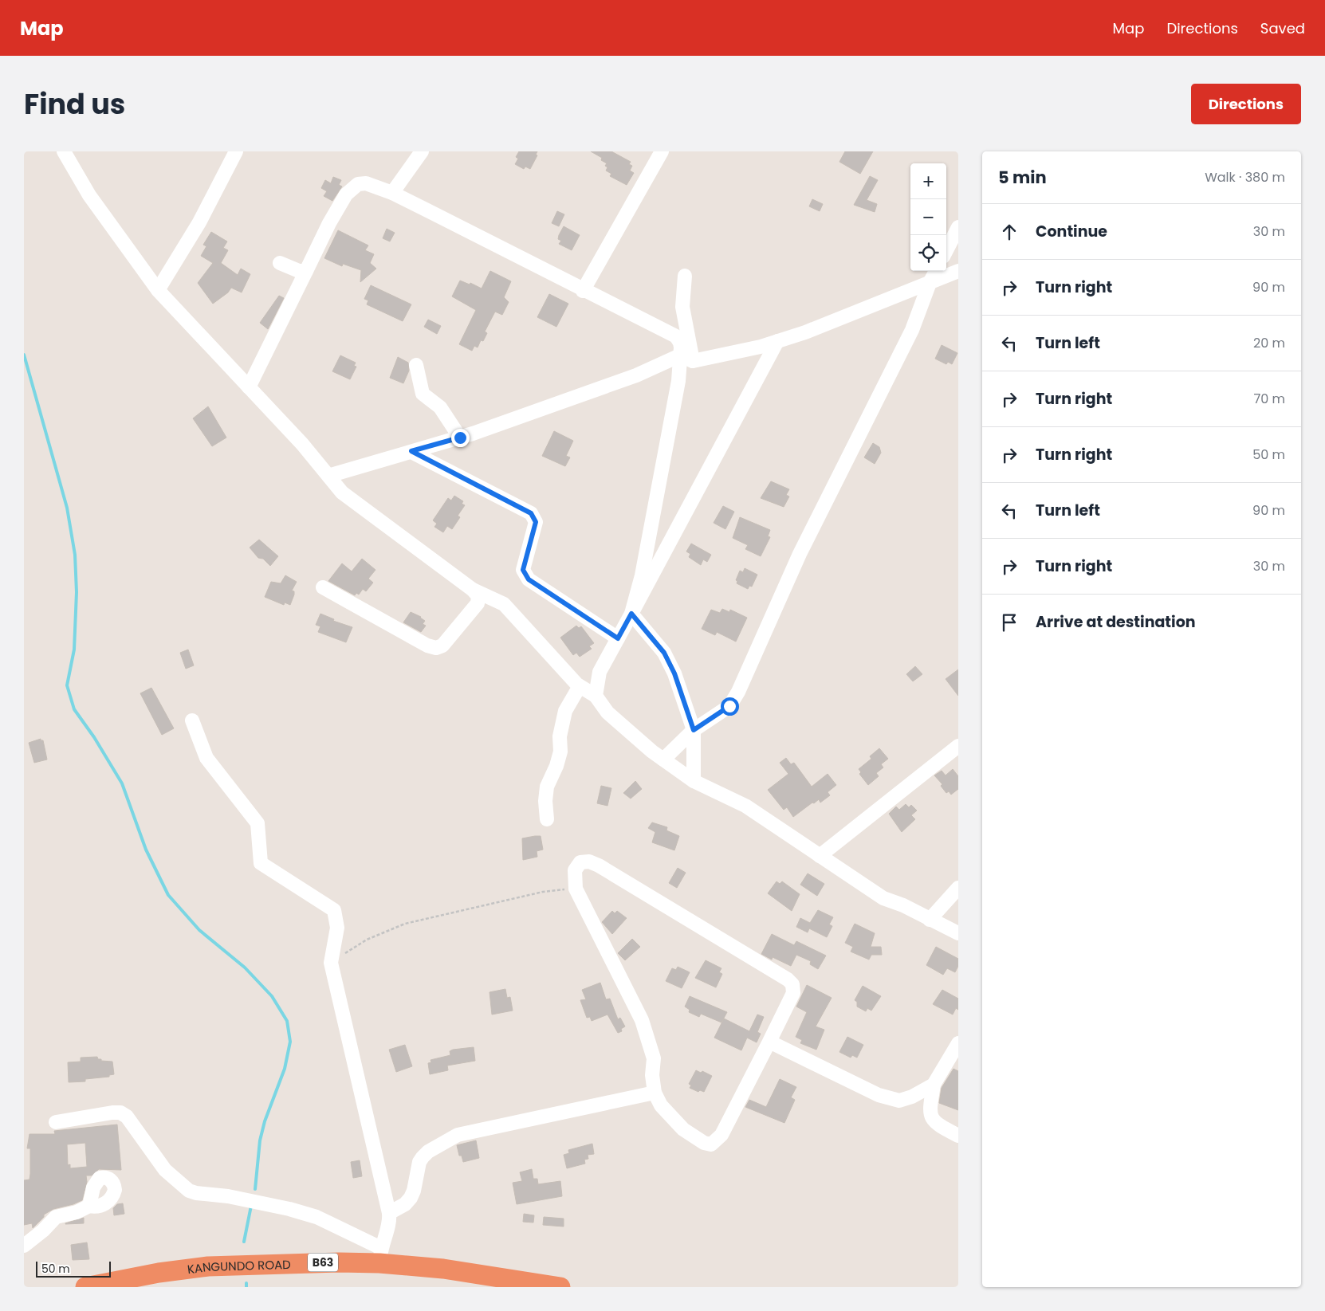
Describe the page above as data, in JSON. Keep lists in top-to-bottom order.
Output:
{
  "streets": {
    "highway": ["B63", "KANGUNDO ROAD"]
  },
  "scale_bar": "50 m",
  "page": {
    "header": "Map",
    "nav": ["Map", "Directions", "Saved"],
    "title": "Find us",
    "buttons": "Directions",
    "heading": ["5 min", "Walk · 380 m"],
    "map_buttons": ["+", "−"],
    "list": [
      ["Continue", "30 m"],
      ["Turn right", "90 m"],
      ["Turn left", "20 m"],
      ["Turn right", "70 m"],
      ["Turn right", "50 m"],
      ["Turn left", "90 m"],
      ["Turn right", "30 m"],
      "Arrive at destination"
    ],
    "scale": "50 m"
  }
}
